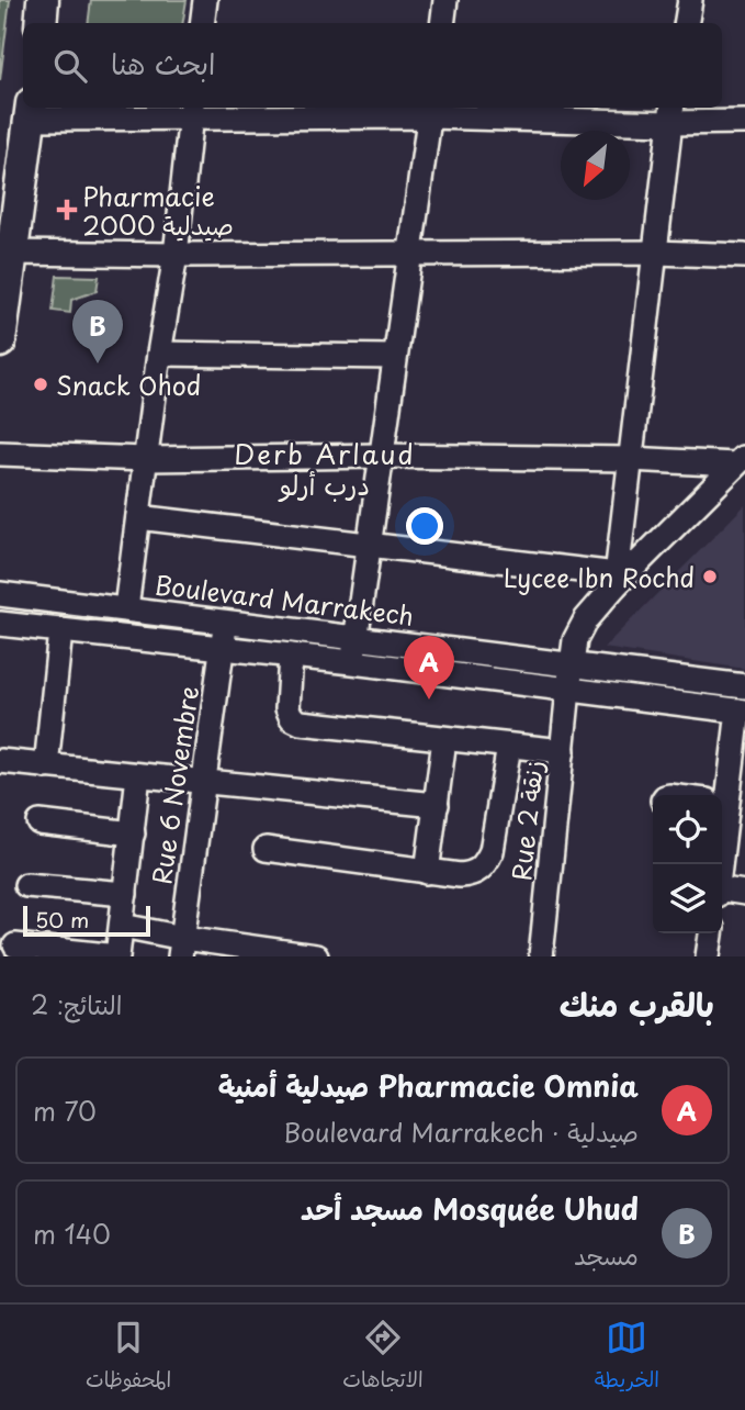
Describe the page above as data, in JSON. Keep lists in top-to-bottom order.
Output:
{
  "streets": {
    "street": ["Boulevard Marrakech", "Rue 6 Novembre", "Rue 2 زنقة"]
  },
  "crossings": [
    ["Boulevard Marrakech", "Rue 6 Novembre"],
    ["Boulevard Marrakech", "Rue 2 زنقة"]
  ],
  "districts": ["Derb Arlaud درب أرلو"],
  "places": {
    "health": ["Pharmacie 2000 صيدلية"],
    "other": ["Snack Ohod", "Lycee Ibn Rochd"]
  },
  "scale_bar": "50 m",
  "north": "bottom left",
  "page": {
    "search": "ابحث هنا",
    "pins": ["B", "A"],
    "scale": "50 m",
    "heading": ["بالقرب منك", "النتائج: 2"],
    "list": [
      {
        "mark": "A",
        "name": "Pharmacie Omnia صيدلية أمنية",
        "note": "صيدلية · Boulevard Marrakech",
        "value": "70 m"
      },
      {
        "mark": "B",
        "name": "Mosquée Uhud مسجد أحد",
        "note": "مسجد",
        "value": "140 m"
      }
    ],
    "nav": ["الخريطة", "الاتجاهات", "المحفوظات"]
  }
}
